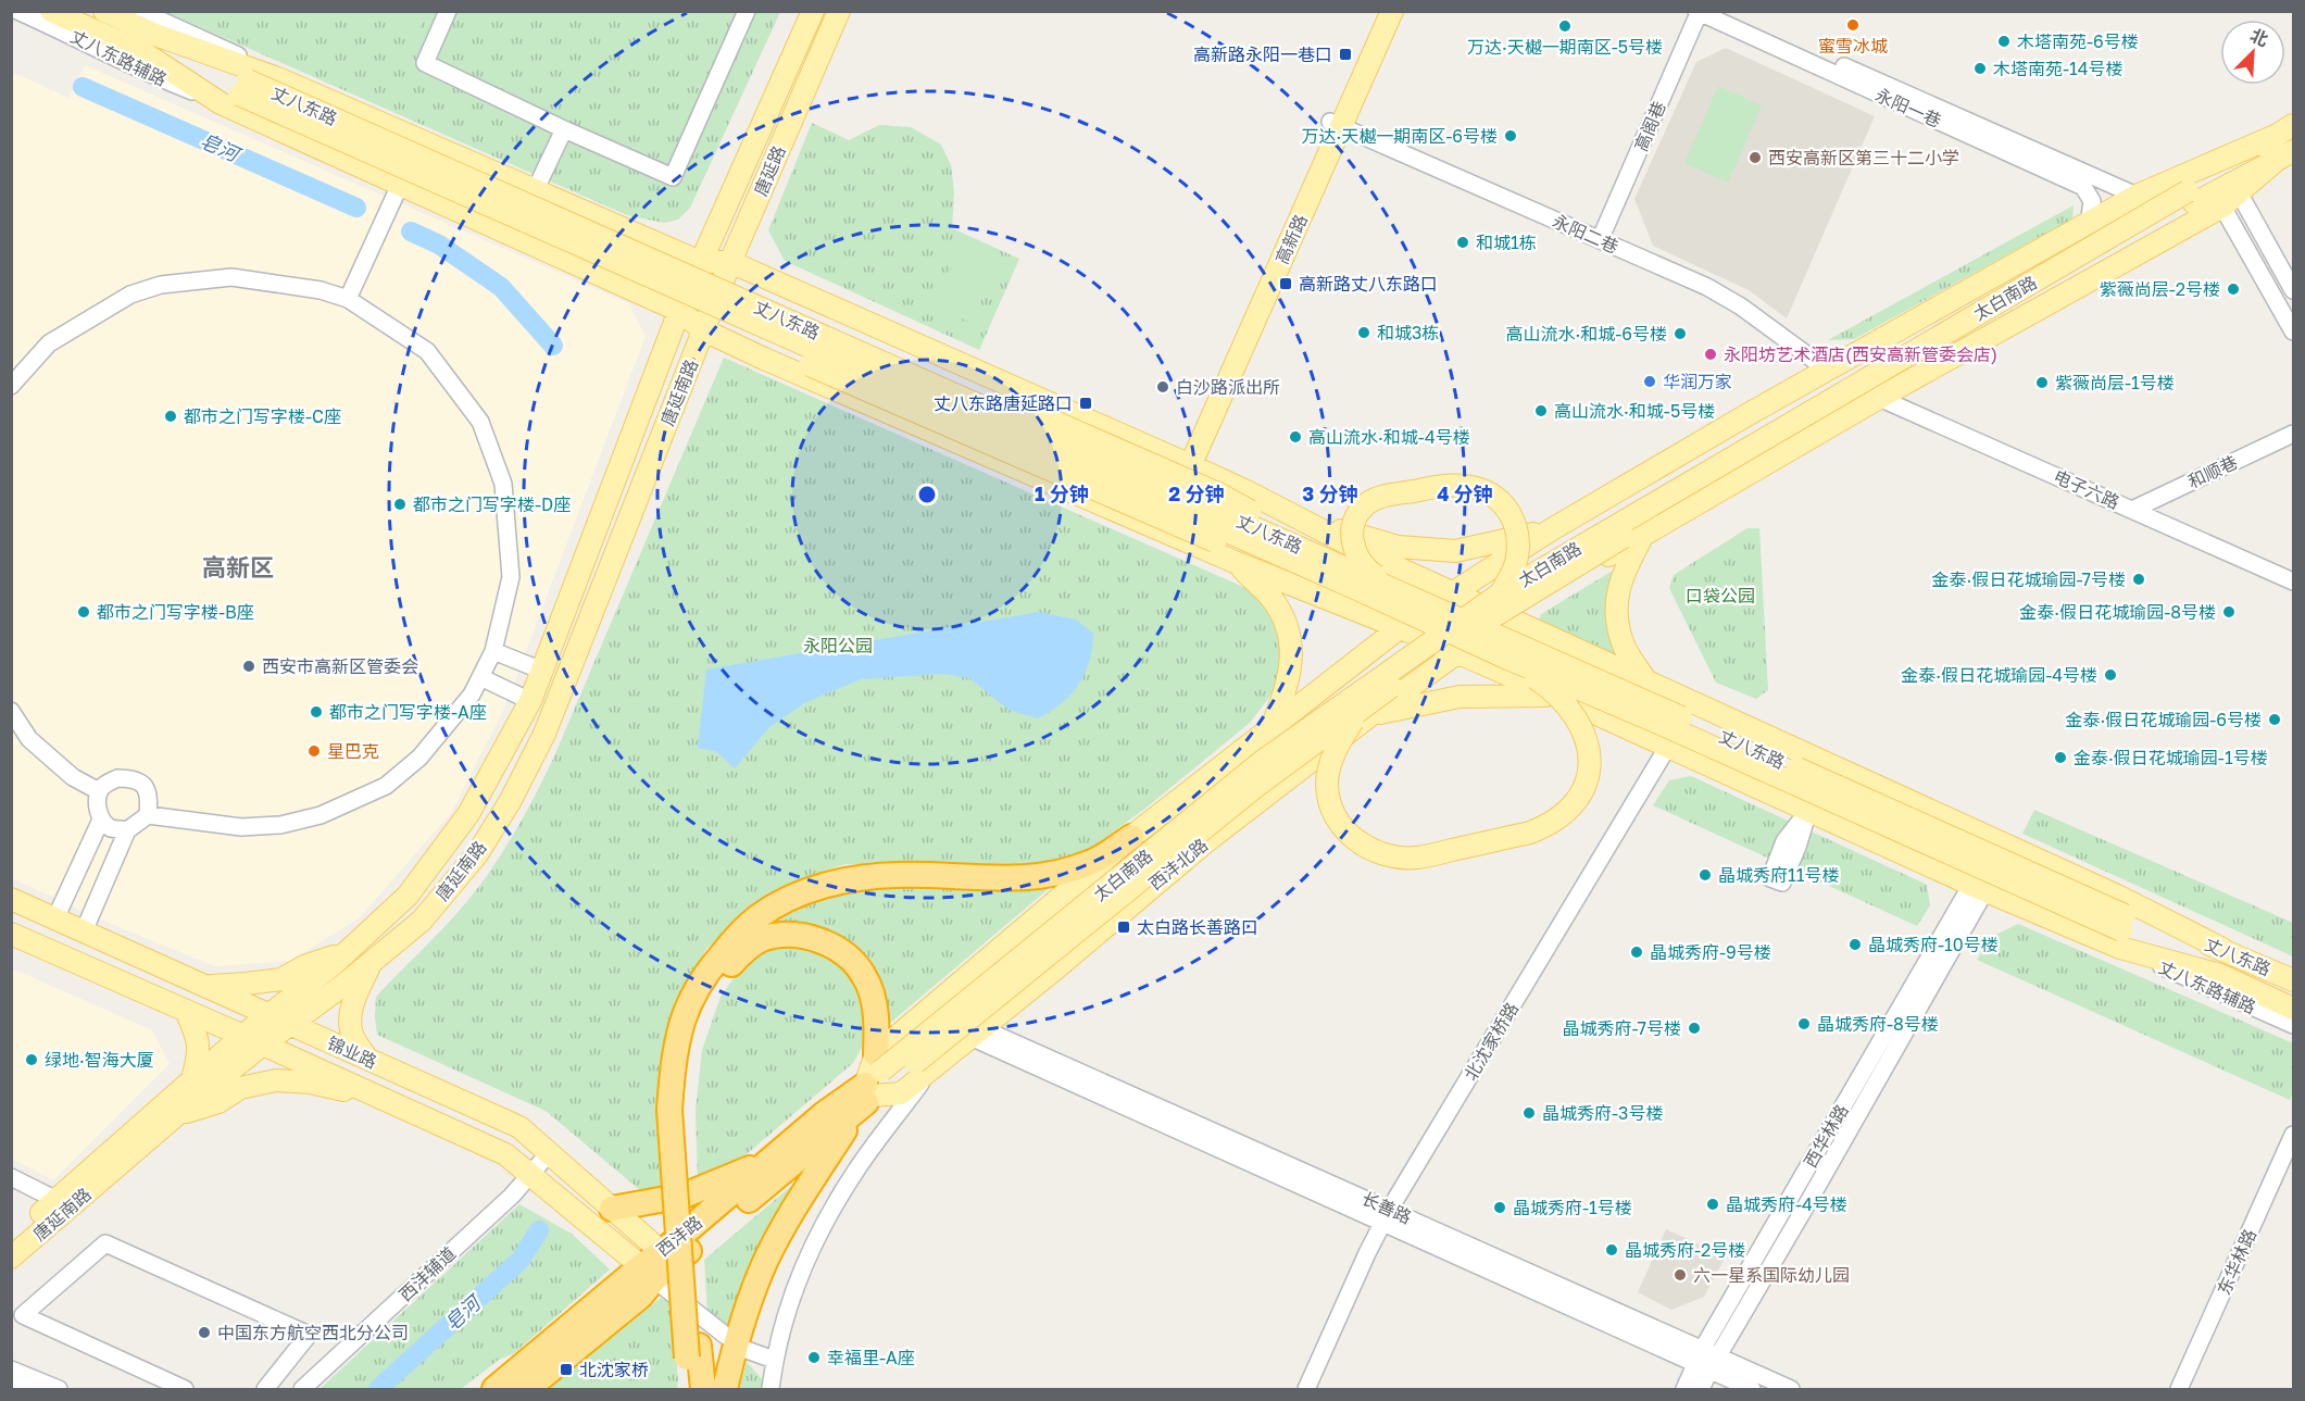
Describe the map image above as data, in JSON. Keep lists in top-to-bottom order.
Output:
{
  "streets": {
    "highway": ["西沣路"],
    "main road": [
      "丈八东路",
      "唐延路",
      "高新路",
      "太白南路",
      "唐延南路",
      "西沣北路",
      "锦业路"
    ],
    "street": [
      "丈八东路辅路",
      "永阳一巷",
      "高阁巷",
      "永阳二巷",
      "和顺巷",
      "电子六路",
      "北沈家桥路",
      "西华林路",
      "长善路",
      "东华林路",
      "西沣辅道"
    ]
  },
  "crossings": [
    ["丈八东路辅路", "丈八东路"],
    ["丈八东路", "唐延路"],
    ["丈八东路", "唐延南路"],
    ["丈八东路", "西沣北路"],
    ["丈八东路", "北沈家桥路"],
    ["丈八东路", "西华林路"],
    ["永阳一巷", "高阁巷"],
    ["永阳一巷", "太白南路"],
    ["高阁巷", "永阳二巷"],
    ["唐延路", "唐延南路"],
    ["永阳二巷", "高新路"],
    ["永阳二巷", "太白南路"],
    ["太白南路", "电子六路"],
    ["太白南路", "西沣北路"],
    ["太白南路", "西沣路"],
    ["唐延南路", "锦业路"],
    ["和顺巷", "电子六路"],
    ["西沣北路", "长善路"],
    ["西沣北路", "西沣路"],
    ["北沈家桥路", "长善路"],
    ["锦业路", "西沣路"],
    ["锦业路", "西沣辅道"],
    ["西华林路", "长善路"]
  ],
  "districts": ["高新区"],
  "water": ["皂河"],
  "parks": ["口袋公园", "永阳公园"],
  "places": {
    "other": [
      "蜜雪冰城",
      "万达·天樾一期南区-5号楼",
      "木塔南苑-6号楼",
      "木塔南苑-14号楼",
      "万达·天樾一期南区-6号楼",
      "西安高新区第三十二小学",
      "和城1栋",
      "紫薇尚层-2号楼",
      "和城3栋",
      "高山流水·和城-6号楼",
      "永阳坊艺术酒店(西安高新管委会店)",
      "华润万家",
      "紫薇尚层-1号楼",
      "白沙路派出所",
      "高山流水·和城-5号楼",
      "都市之门写字楼-C座",
      "高山流水·和城-4号楼",
      "都市之门写字楼-D座",
      "金泰·假日花城瑜园-7号楼",
      "都市之门写字楼-B座",
      "金泰·假日花城瑜园-8号楼",
      "西安市高新区管委会",
      "金泰·假日花城瑜园-4号楼",
      "都市之门写字楼-A座",
      "金泰·假日花城瑜园-6号楼",
      "星巴克",
      "金泰·假日花城瑜园-1号楼",
      "晶城秀府11号楼",
      "晶城秀府-10号楼",
      "晶城秀府-9号楼",
      "晶城秀府-8号楼",
      "晶城秀府-7号楼",
      "绿地·智海大厦",
      "晶城秀府-3号楼",
      "晶城秀府-4号楼",
      "晶城秀府-1号楼",
      "晶城秀府-2号楼",
      "六一星系国际幼儿园",
      "中国东方航空西北分公司",
      "幸福里-A座"
    ],
    "transit": [
      "高新路永阳一巷口",
      "高新路丈八东路口",
      "丈八东路唐延路口",
      "太白路长善路口",
      "北沈家桥"
    ]
  },
  "north": "top right",
  "rings": [
    "1 分钟",
    "2 分钟",
    "3 分钟",
    "4 分钟"
  ]
}
